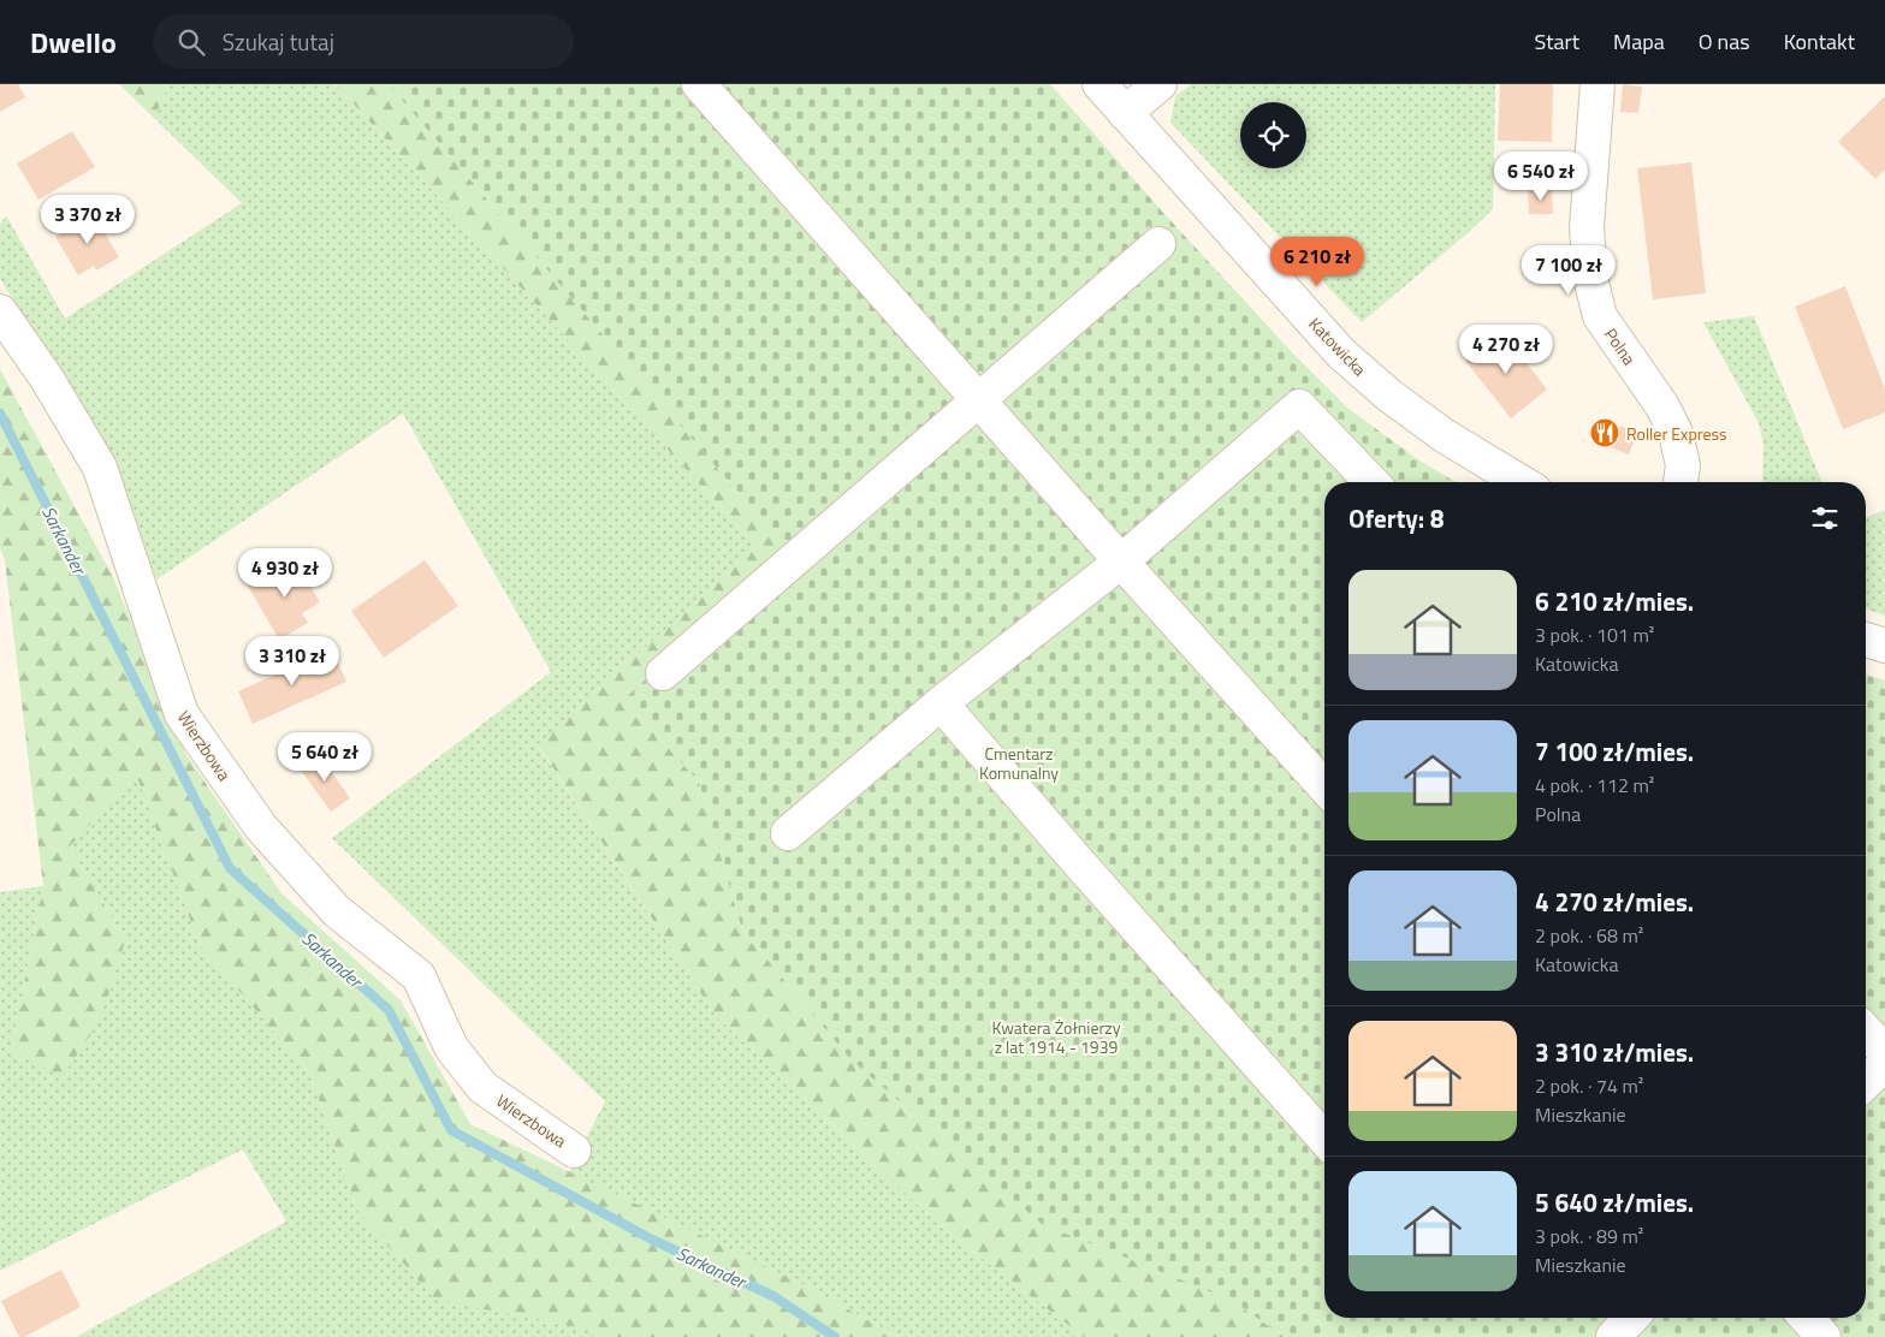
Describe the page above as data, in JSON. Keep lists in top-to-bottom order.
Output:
{
  "streets": {
    "street": ["Katowicka", "Polna", "Wierzbowa"]
  },
  "water": ["Sarkander"],
  "parks": ["Cmentarz Komunalny", "Kwatera Żołnierzy z lat 1914 - 1939"],
  "places": {
    "restaurant": ["Roller Express"]
  },
  "page": {
    "header": "Dwello",
    "search": "Szukaj tutaj",
    "nav": [
      "Start",
      "Mapa",
      "O nas",
      "Kontakt"
    ],
    "price": [
      "6 540 zł",
      "3 370 zł",
      "6 210 zł",
      "7 100 zł",
      "4 270 zł",
      "4 930 zł",
      "3 310 zł",
      "5 640 zł"
    ],
    "heading": "Oferty: 8",
    "list": [
      {
        "name": "6 210 zł/mies.",
        "note": "3 pok. · 101 m² · Katowicka"
      },
      {
        "name": "7 100 zł/mies.",
        "note": "4 pok. · 112 m² · Polna"
      },
      {
        "name": "4 270 zł/mies.",
        "note": "2 pok. · 68 m² · Katowicka"
      },
      {
        "name": "3 310 zł/mies.",
        "note": "2 pok. · 74 m² · Mieszkanie"
      },
      {
        "name": "5 640 zł/mies.",
        "note": "3 pok. · 89 m² · Mieszkanie"
      }
    ]
  }
}
